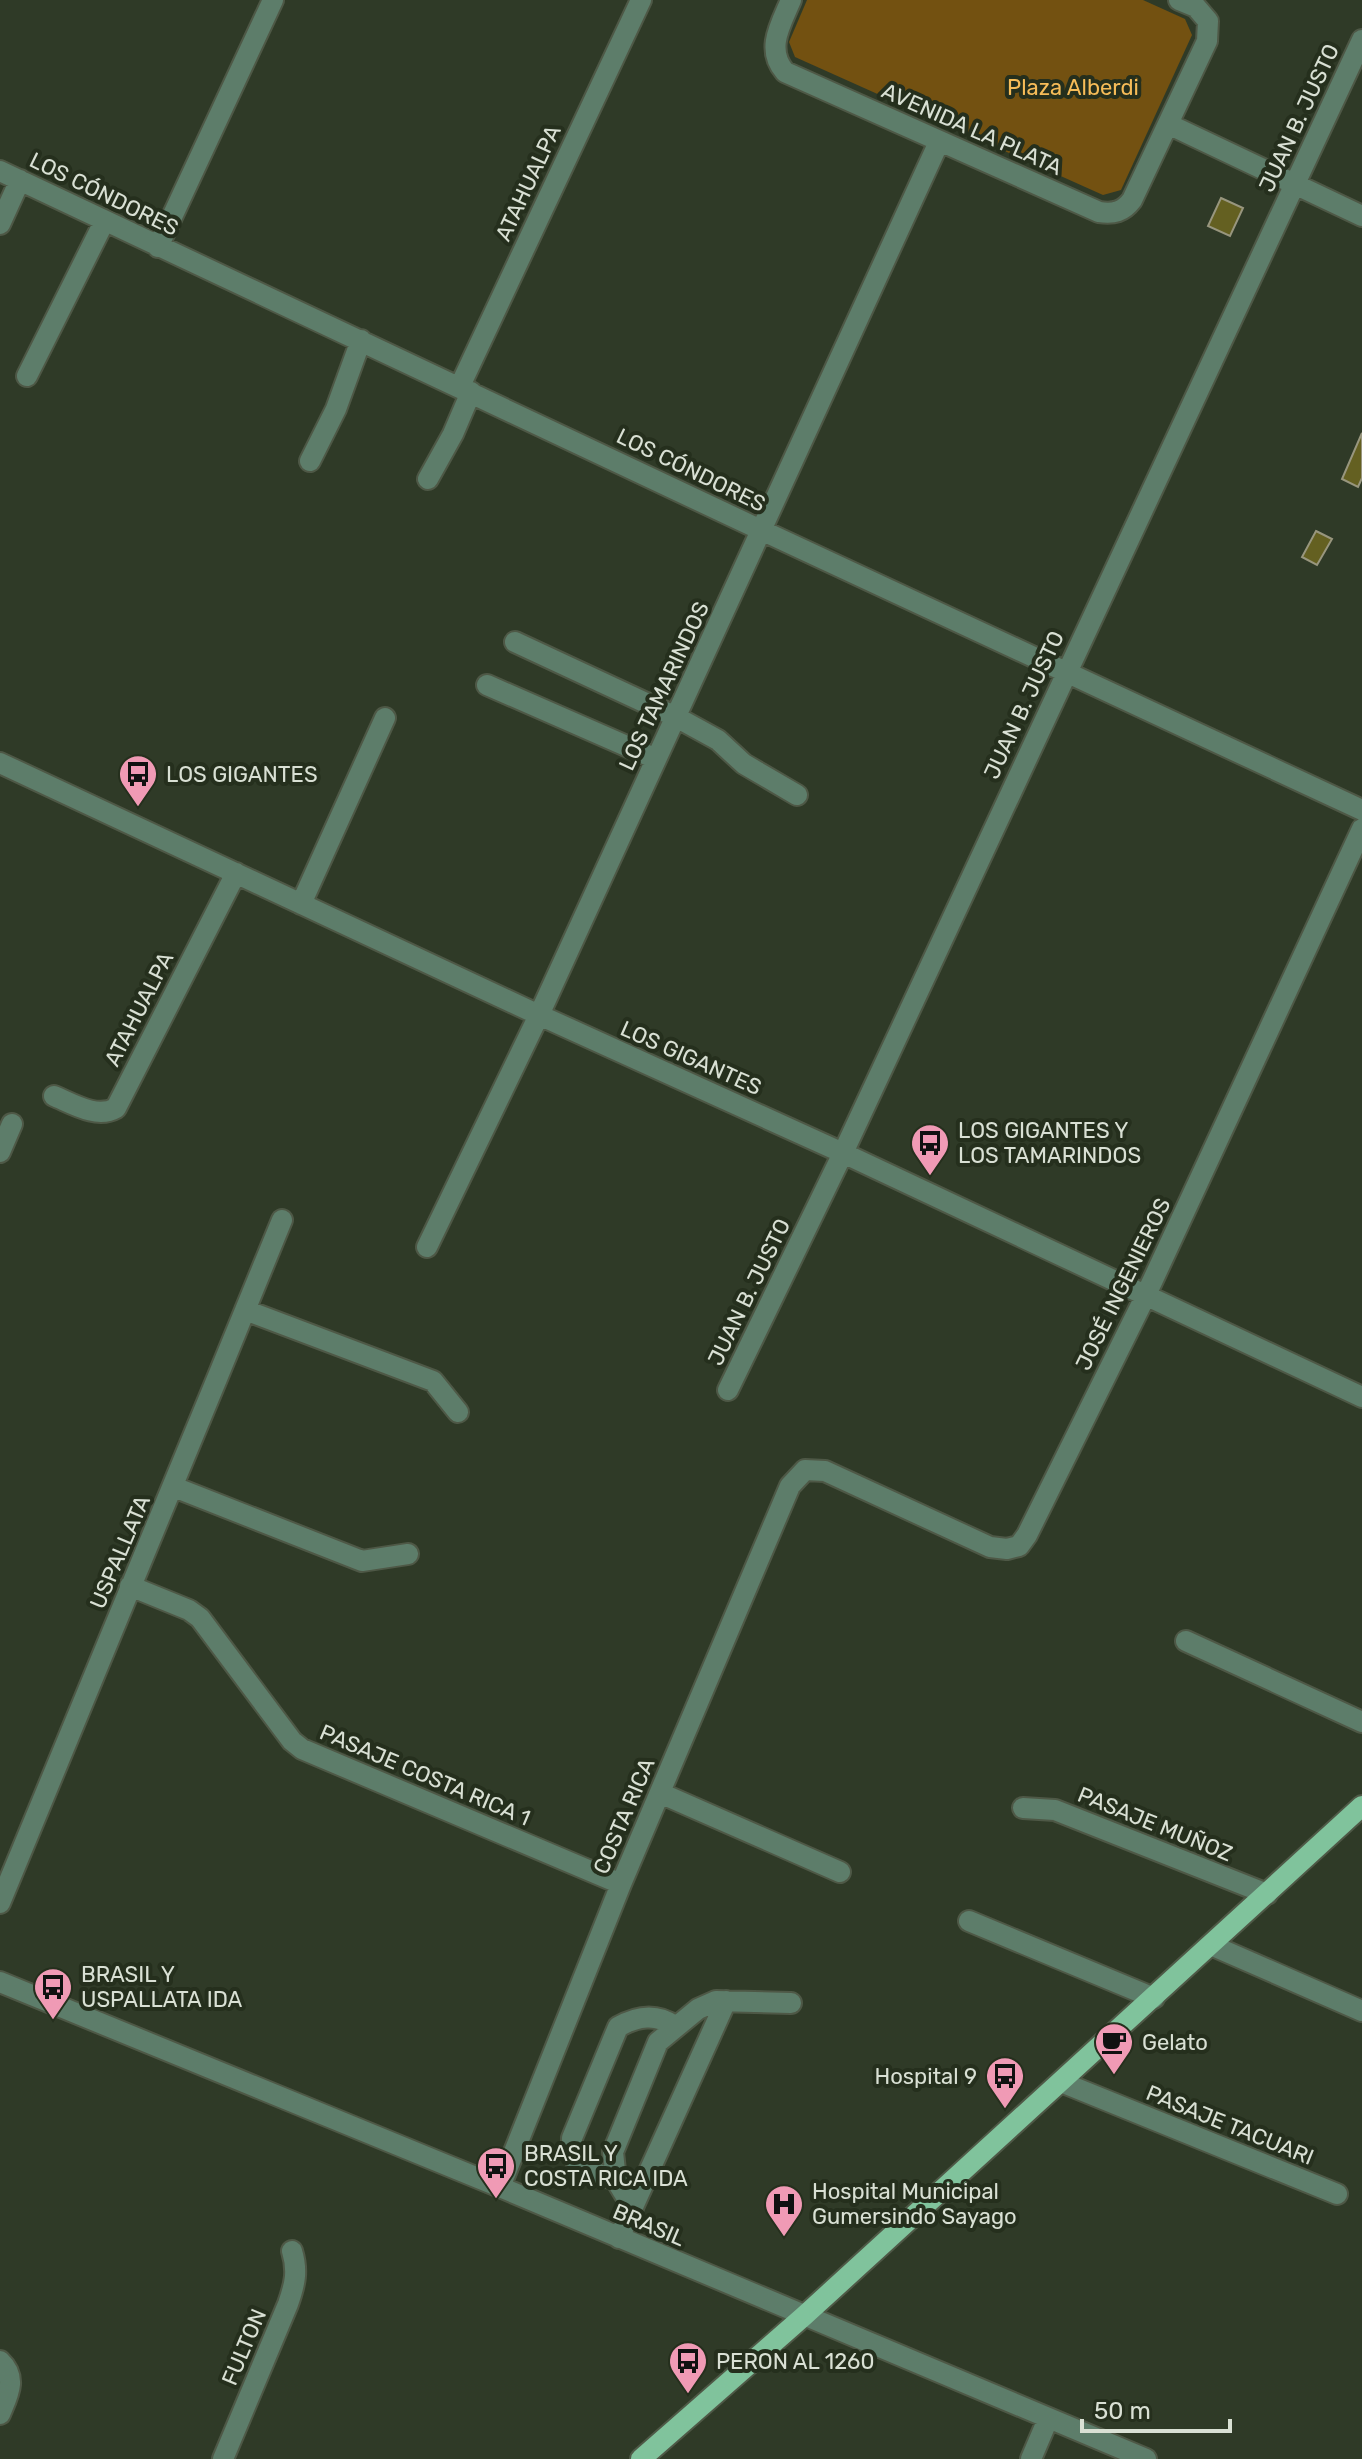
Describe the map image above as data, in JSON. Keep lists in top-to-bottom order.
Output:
{
  "streets": {
    "street": [
      "JUAN B. JUSTO",
      "AVENIDA LA PLATA",
      "ATAHUALPA",
      "LOS CÓNDORES",
      "LOS TAMARINDOS",
      "LOS GIGANTES",
      "JOSÉ INGENIEROS",
      "USPALLATA",
      "PASAJE COSTA RICA 1",
      "COSTA RICA",
      "PASAJE MUÑOZ",
      "PASAJE TACUARI",
      "BRASIL",
      "FULTON"
    ]
  },
  "crossings": [
    ["JUAN B. JUSTO", "LOS CÓNDORES"],
    ["JUAN B. JUSTO", "LOS GIGANTES"],
    ["AVENIDA LA PLATA", "LOS TAMARINDOS"],
    ["ATAHUALPA", "LOS CÓNDORES"],
    ["ATAHUALPA", "LOS GIGANTES"],
    ["LOS CÓNDORES", "LOS TAMARINDOS"],
    ["LOS TAMARINDOS", "LOS GIGANTES"],
    ["LOS GIGANTES", "JOSÉ INGENIEROS"],
    ["JOSÉ INGENIEROS", "COSTA RICA"],
    ["USPALLATA", "PASAJE COSTA RICA 1"],
    ["PASAJE COSTA RICA 1", "COSTA RICA"],
    ["COSTA RICA", "BRASIL"]
  ],
  "parks": ["Plaza Alberdi"],
  "places": {
    "bus stop": [
      "LOS GIGANTES",
      "LOS GIGANTES Y LOS TAMARINDOS",
      "BRASIL Y USPALLATA IDA",
      "Hospital 9",
      "BRASIL Y COSTA RICA IDA",
      "PERON AL 1260"
    ],
    "cafe": ["Gelato"],
    "hospital": ["Hospital Municipal Gumersindo Sayago"]
  },
  "scale_bar": "50 m"
}
